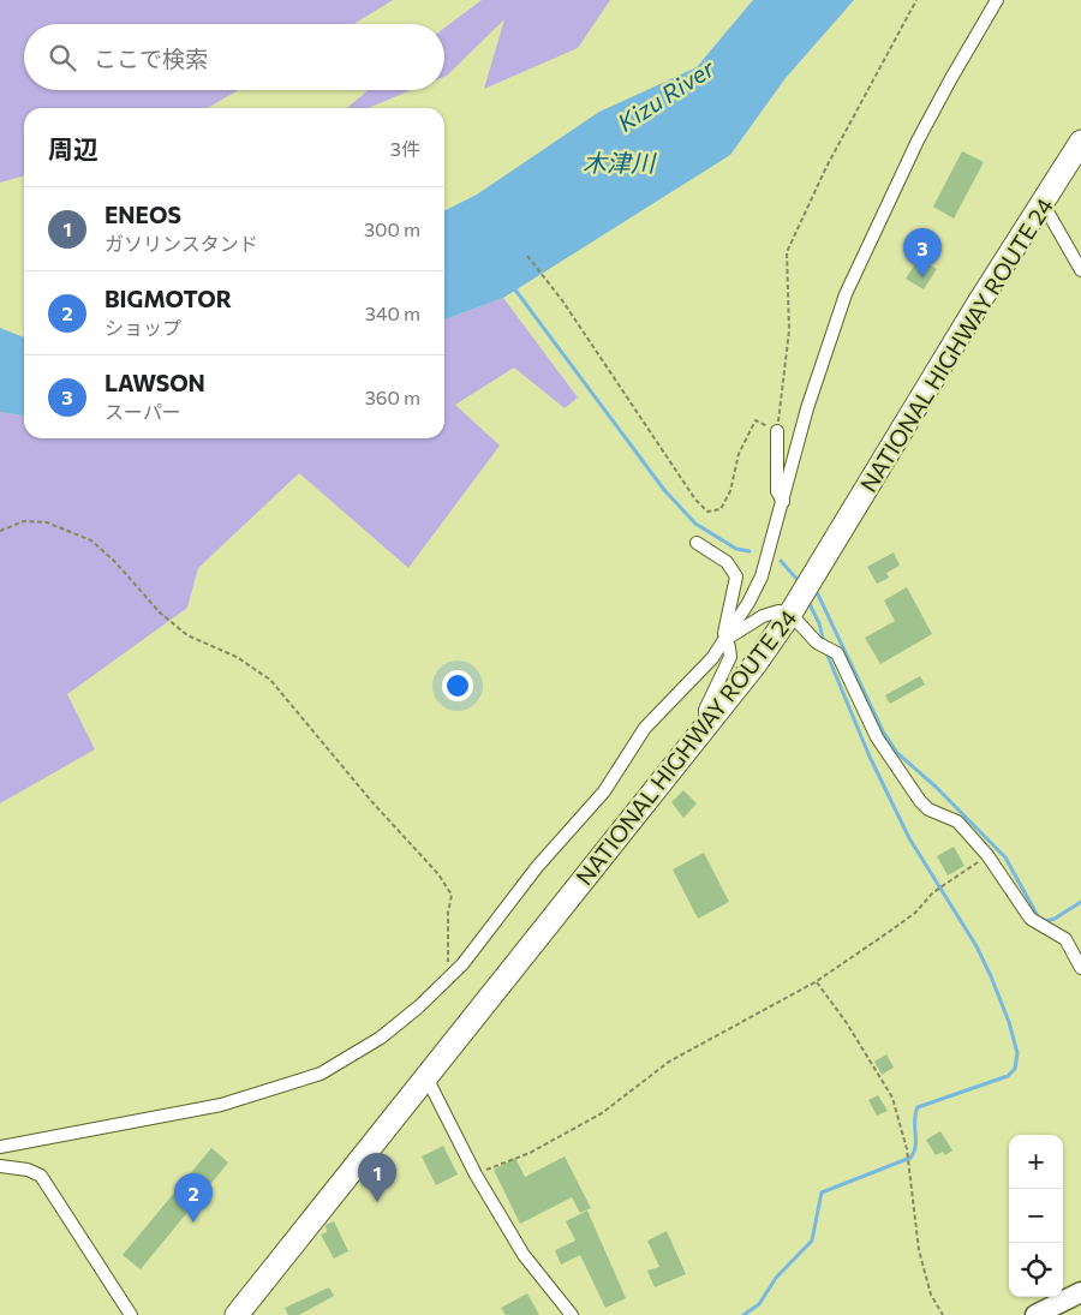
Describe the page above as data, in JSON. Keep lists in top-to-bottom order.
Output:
{
  "streets": {
    "highway": ["NATIONAL HIGHWAY ROUTE 24"]
  },
  "water": ["Kizu River", "木津川"],
  "page": {
    "search": "ここで検索",
    "heading": ["周辺", "3件"],
    "list": [
      {
        "mark": "1",
        "name": "ENEOS",
        "note": "ガソリンスタンド",
        "value": "300 m"
      },
      {
        "mark": "2",
        "name": "BIGMOTOR",
        "note": "ショップ",
        "value": "340 m"
      },
      {
        "mark": "3",
        "name": "LAWSON",
        "note": "スーパー",
        "value": "360 m"
      }
    ],
    "pins": ["3", "1", "2"],
    "map_buttons": ["+", "−"]
  }
}
